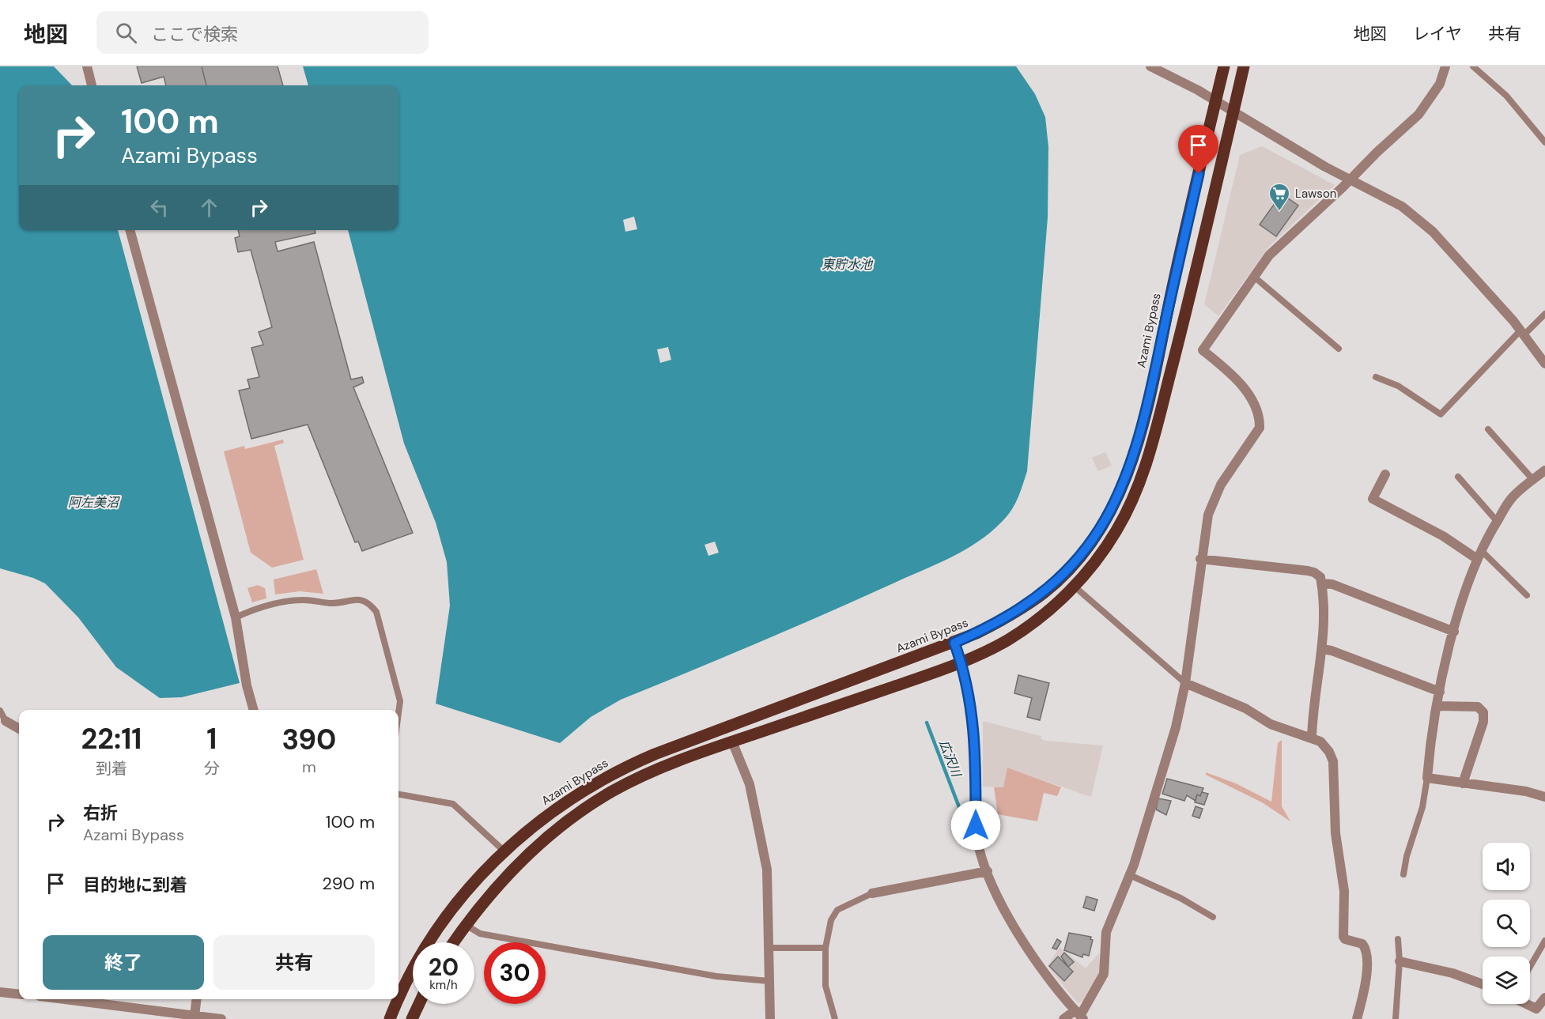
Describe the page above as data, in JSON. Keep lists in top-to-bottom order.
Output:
{
  "streets": {
    "main road": ["Azami Bypass"]
  },
  "water": ["東貯水池", "阿左美沼", "広沢川"],
  "places": {
    "supermarket": ["Lawson"]
  },
  "page": {
    "header": "地図",
    "search": "ここで検索",
    "nav": ["地図", "レイヤ", "共有"],
    "turn": ["100 m", "Azami Bypass"],
    "eta": [
      "22:11",
      "到着",
      "1",
      "分",
      "390",
      "m"
    ],
    "list": [
      {
        "name": "右折",
        "note": "Azami Bypass",
        "value": "100 m"
      },
      {
        "name": "目的地に到着",
        "value": "290 m"
      }
    ],
    "buttons": ["終了", "共有"],
    "speed": "20 km/h",
    "limit": "30"
  }
}
